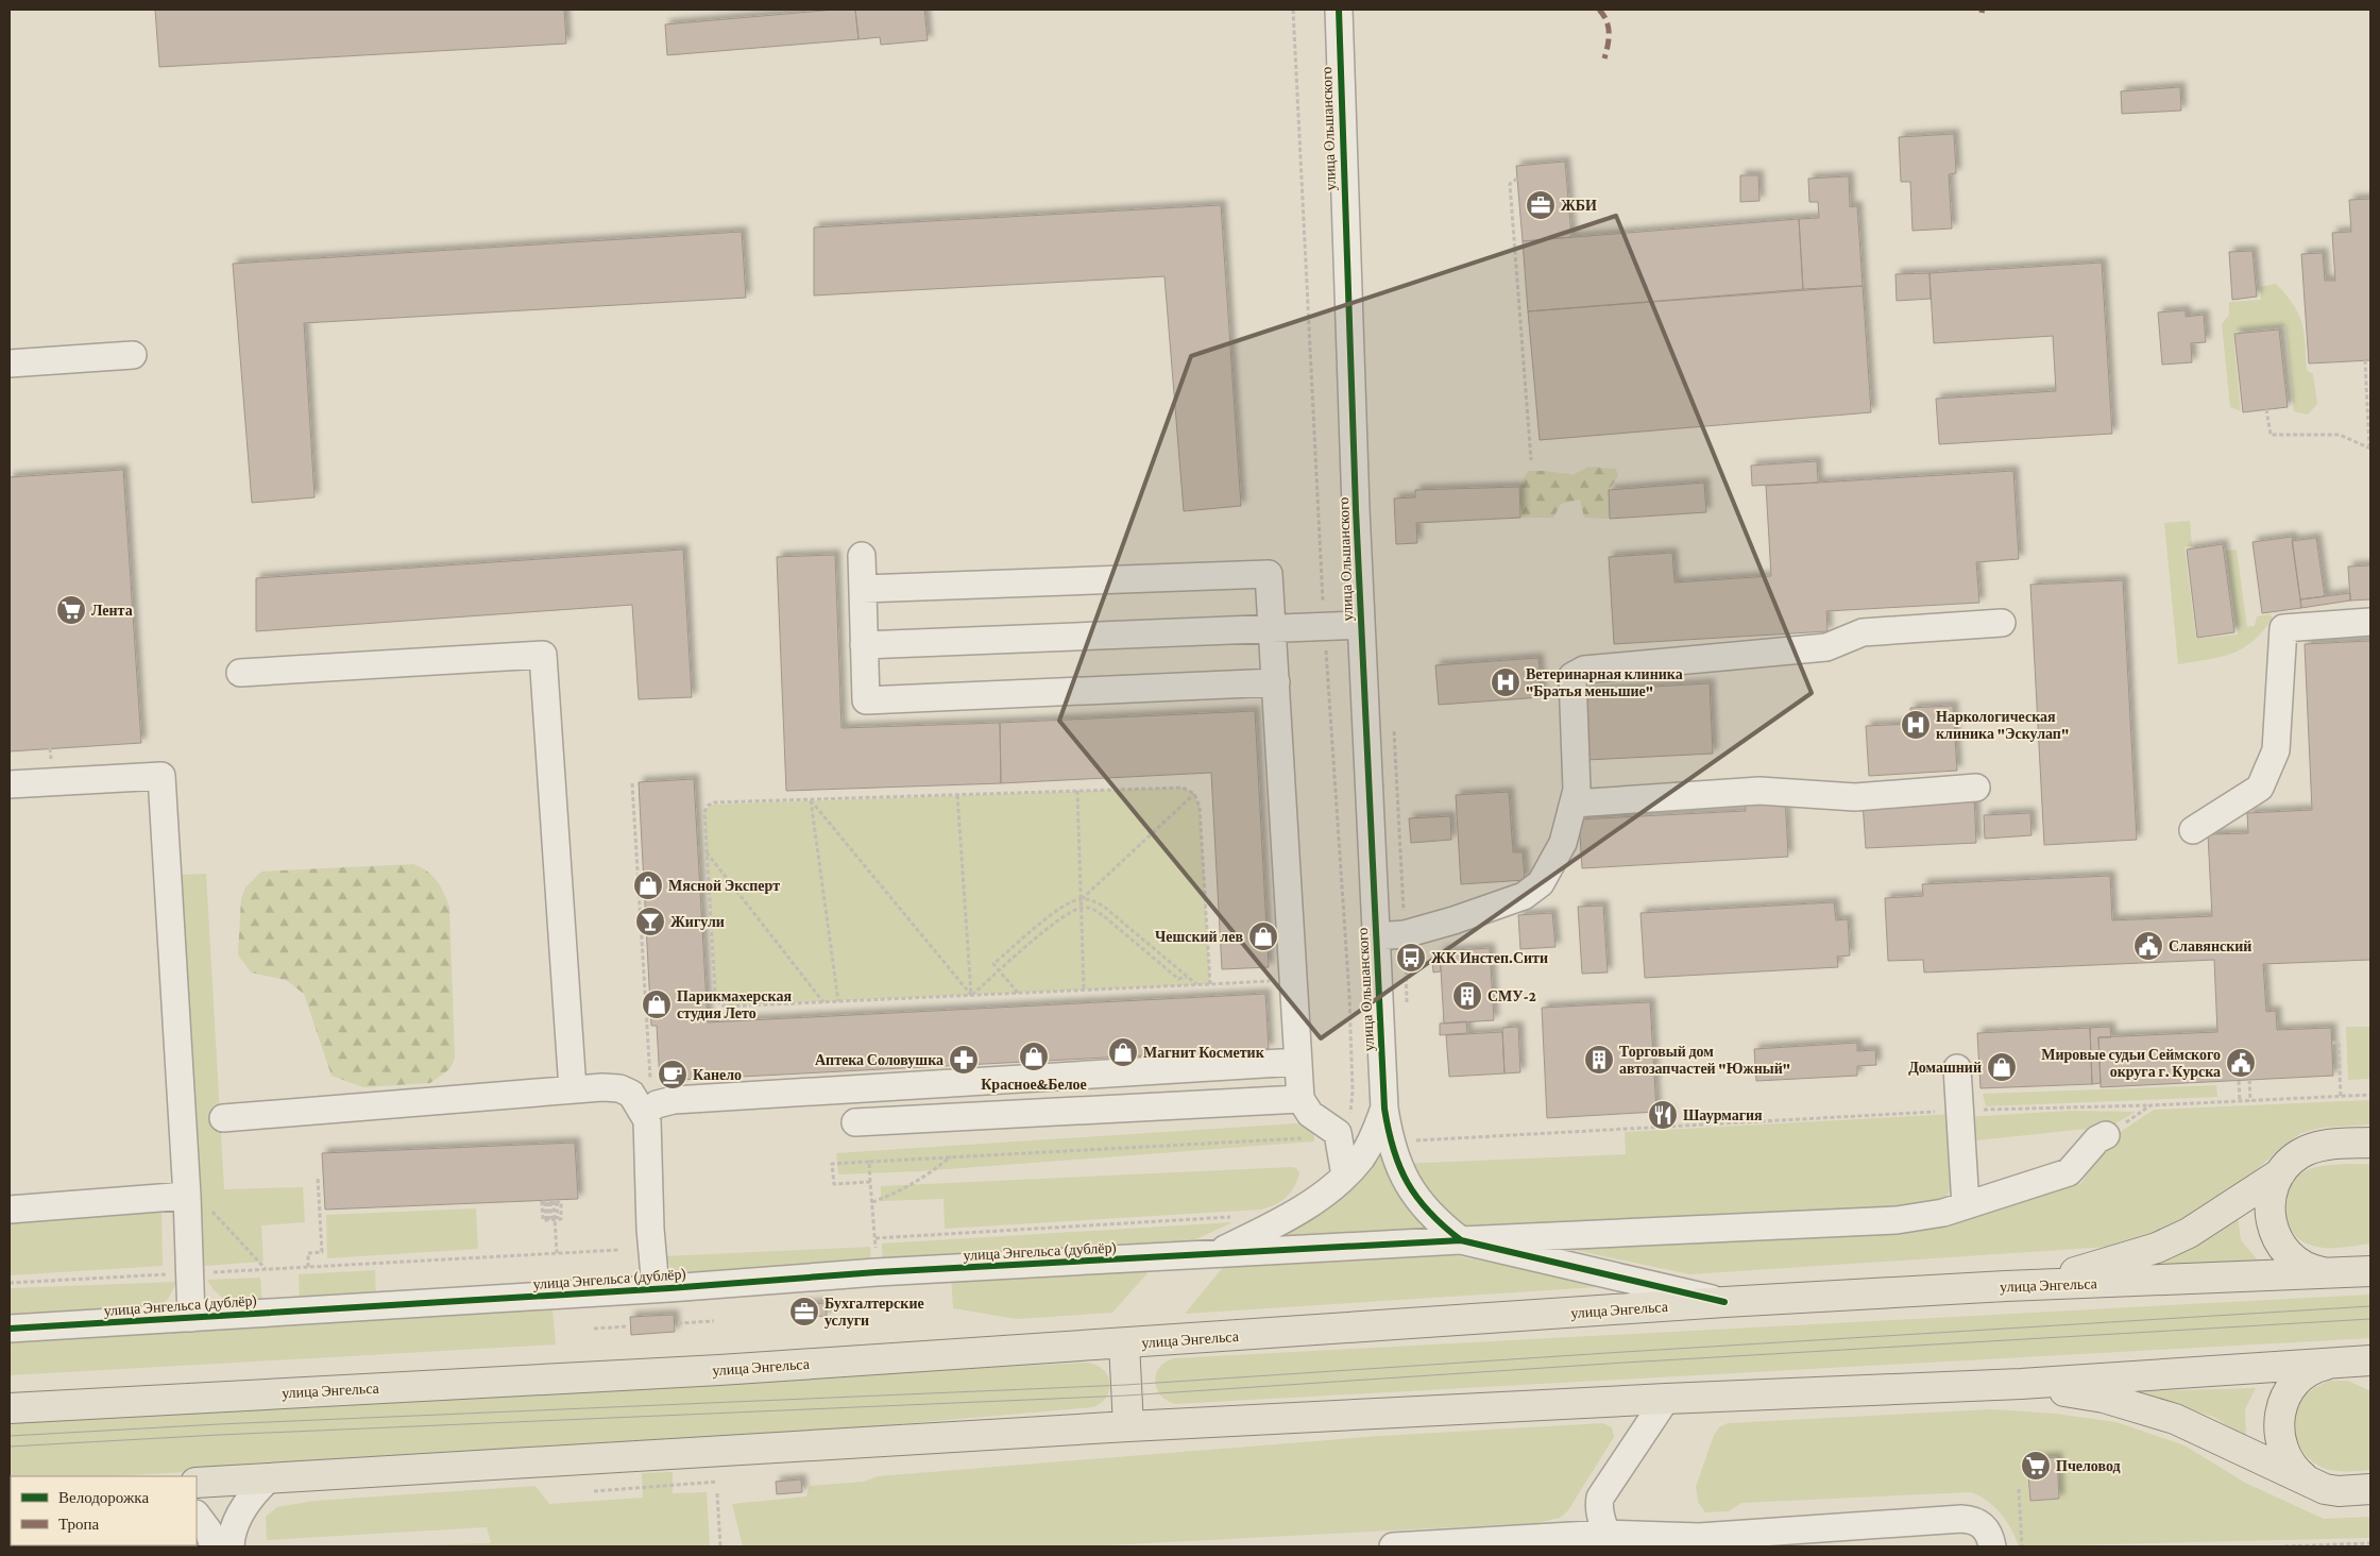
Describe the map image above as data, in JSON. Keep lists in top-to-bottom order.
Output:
{
  "streets": {
    "main road": ["улица Энгельса"],
    "street": ["улица Ольшанского", "улица Энгельса (дублёр)"]
  },
  "crossings": [
    ["улица Ольшанского", "улица Энгельса (дублёр)"]
  ],
  "places": {
    "office": ["ЖБИ", "Бухгалтерские услуги"],
    "supermarket": ["Лента", "Пчеловод"],
    "hospital": ["Ветеринарная клиника \"Братья меньшие\"", "Наркологическая клиника \"Эскулап\""],
    "shop": [
      "Мясной Эксперт",
      "Чешский лев",
      "Парикмаxерская студия Лето",
      "Магнит Косметик",
      "Красное&Белое",
      "Домашний"
    ],
    "bar": ["Жигули"],
    "public building": ["Славянский", "Мировые судьи Сеймского округа г. Курска"],
    "bus stop": ["ЖК Инстеп.Сити"],
    "building": ["СМУ-2", "Торговый дом автозапчастей \"Южный\""],
    "pharmacy": ["Аптека Соловушка"],
    "cafe": ["Канело"],
    "restaurant": ["Шаурмагия"]
  },
  "legend": ["Велодорожка", "Тропа"]
}
